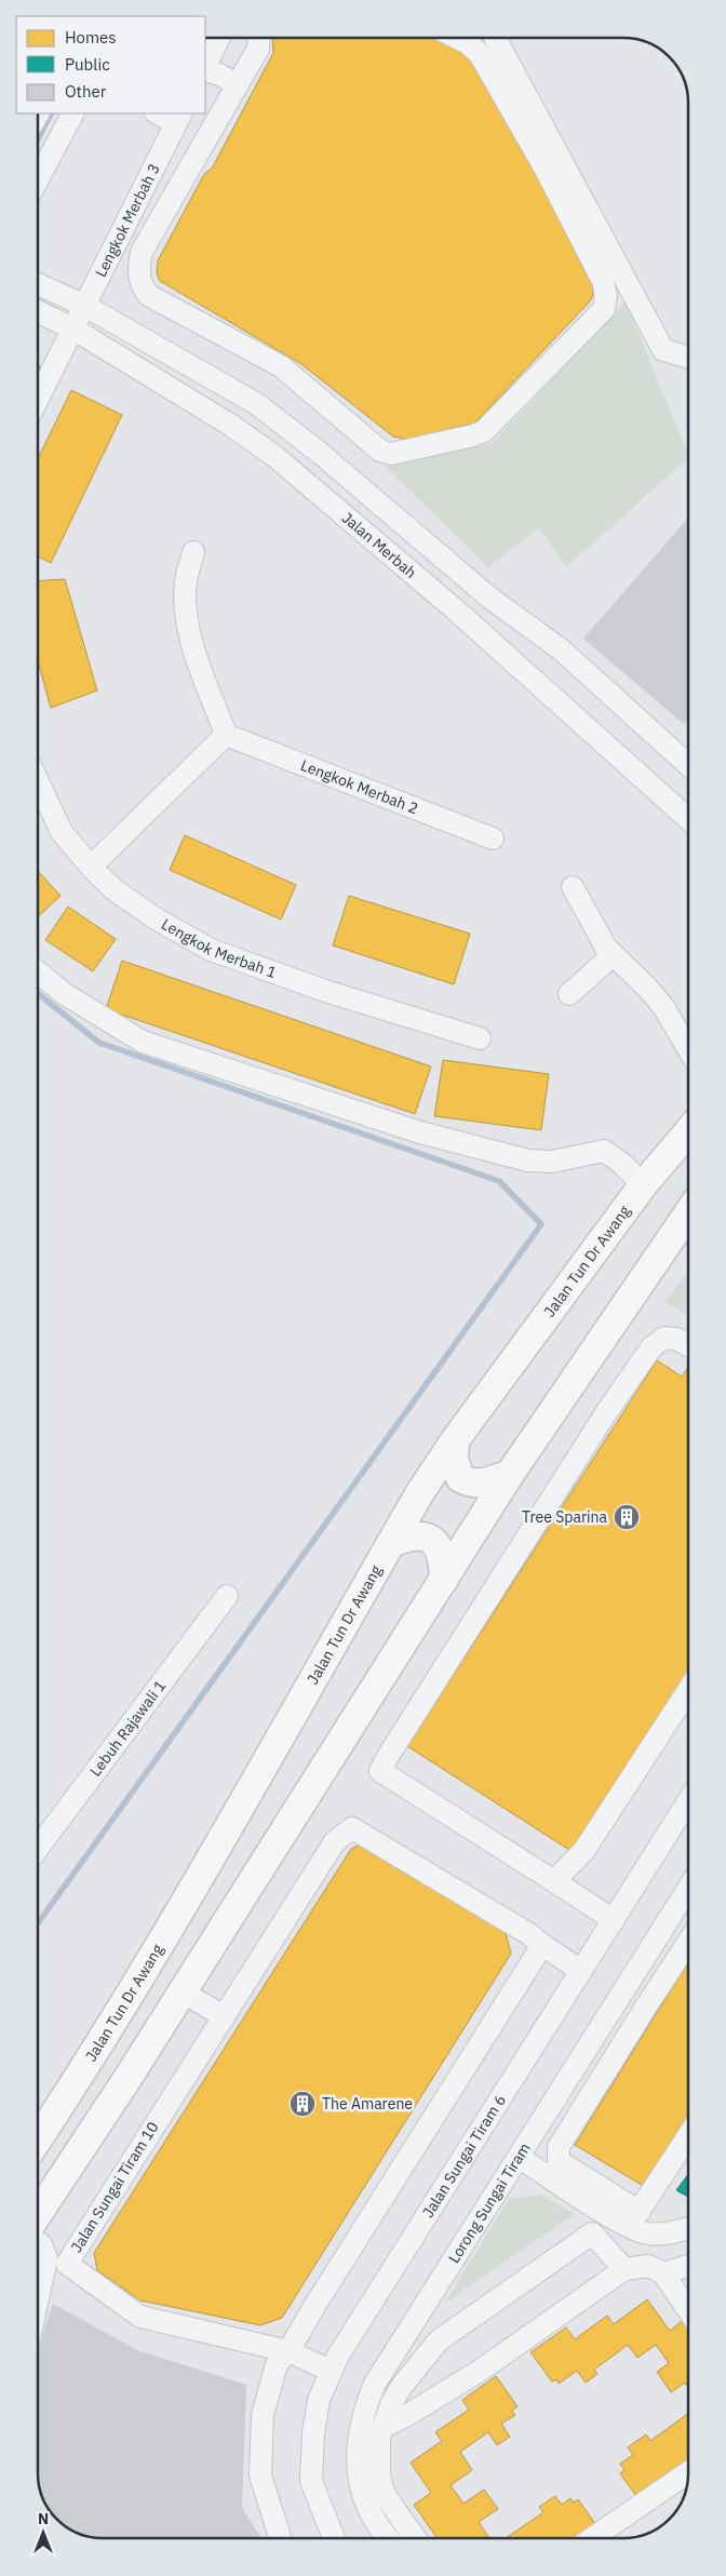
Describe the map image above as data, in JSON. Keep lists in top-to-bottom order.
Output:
{
  "streets": {
    "main road": ["Jalan Tun Dr Awang"],
    "street": [
      "Lengkok Merbah 3",
      "Jalan Merbah",
      "Lengkok Merbah 2",
      "Lengkok Merbah 1",
      "Lebuh Rajawali 1",
      "Jalan Sungai Tiram 6",
      "Jalan Sungai Tiram 10",
      "Lorong Sungai Tiram"
    ]
  },
  "crossings": [
    ["Lengkok Merbah 3", "Jalan Merbah"]
  ],
  "places": {
    "building": ["Tree Sparina", "The Amarene"]
  },
  "legend": ["Homes", "Public", "Other"],
  "north": "top"
}
